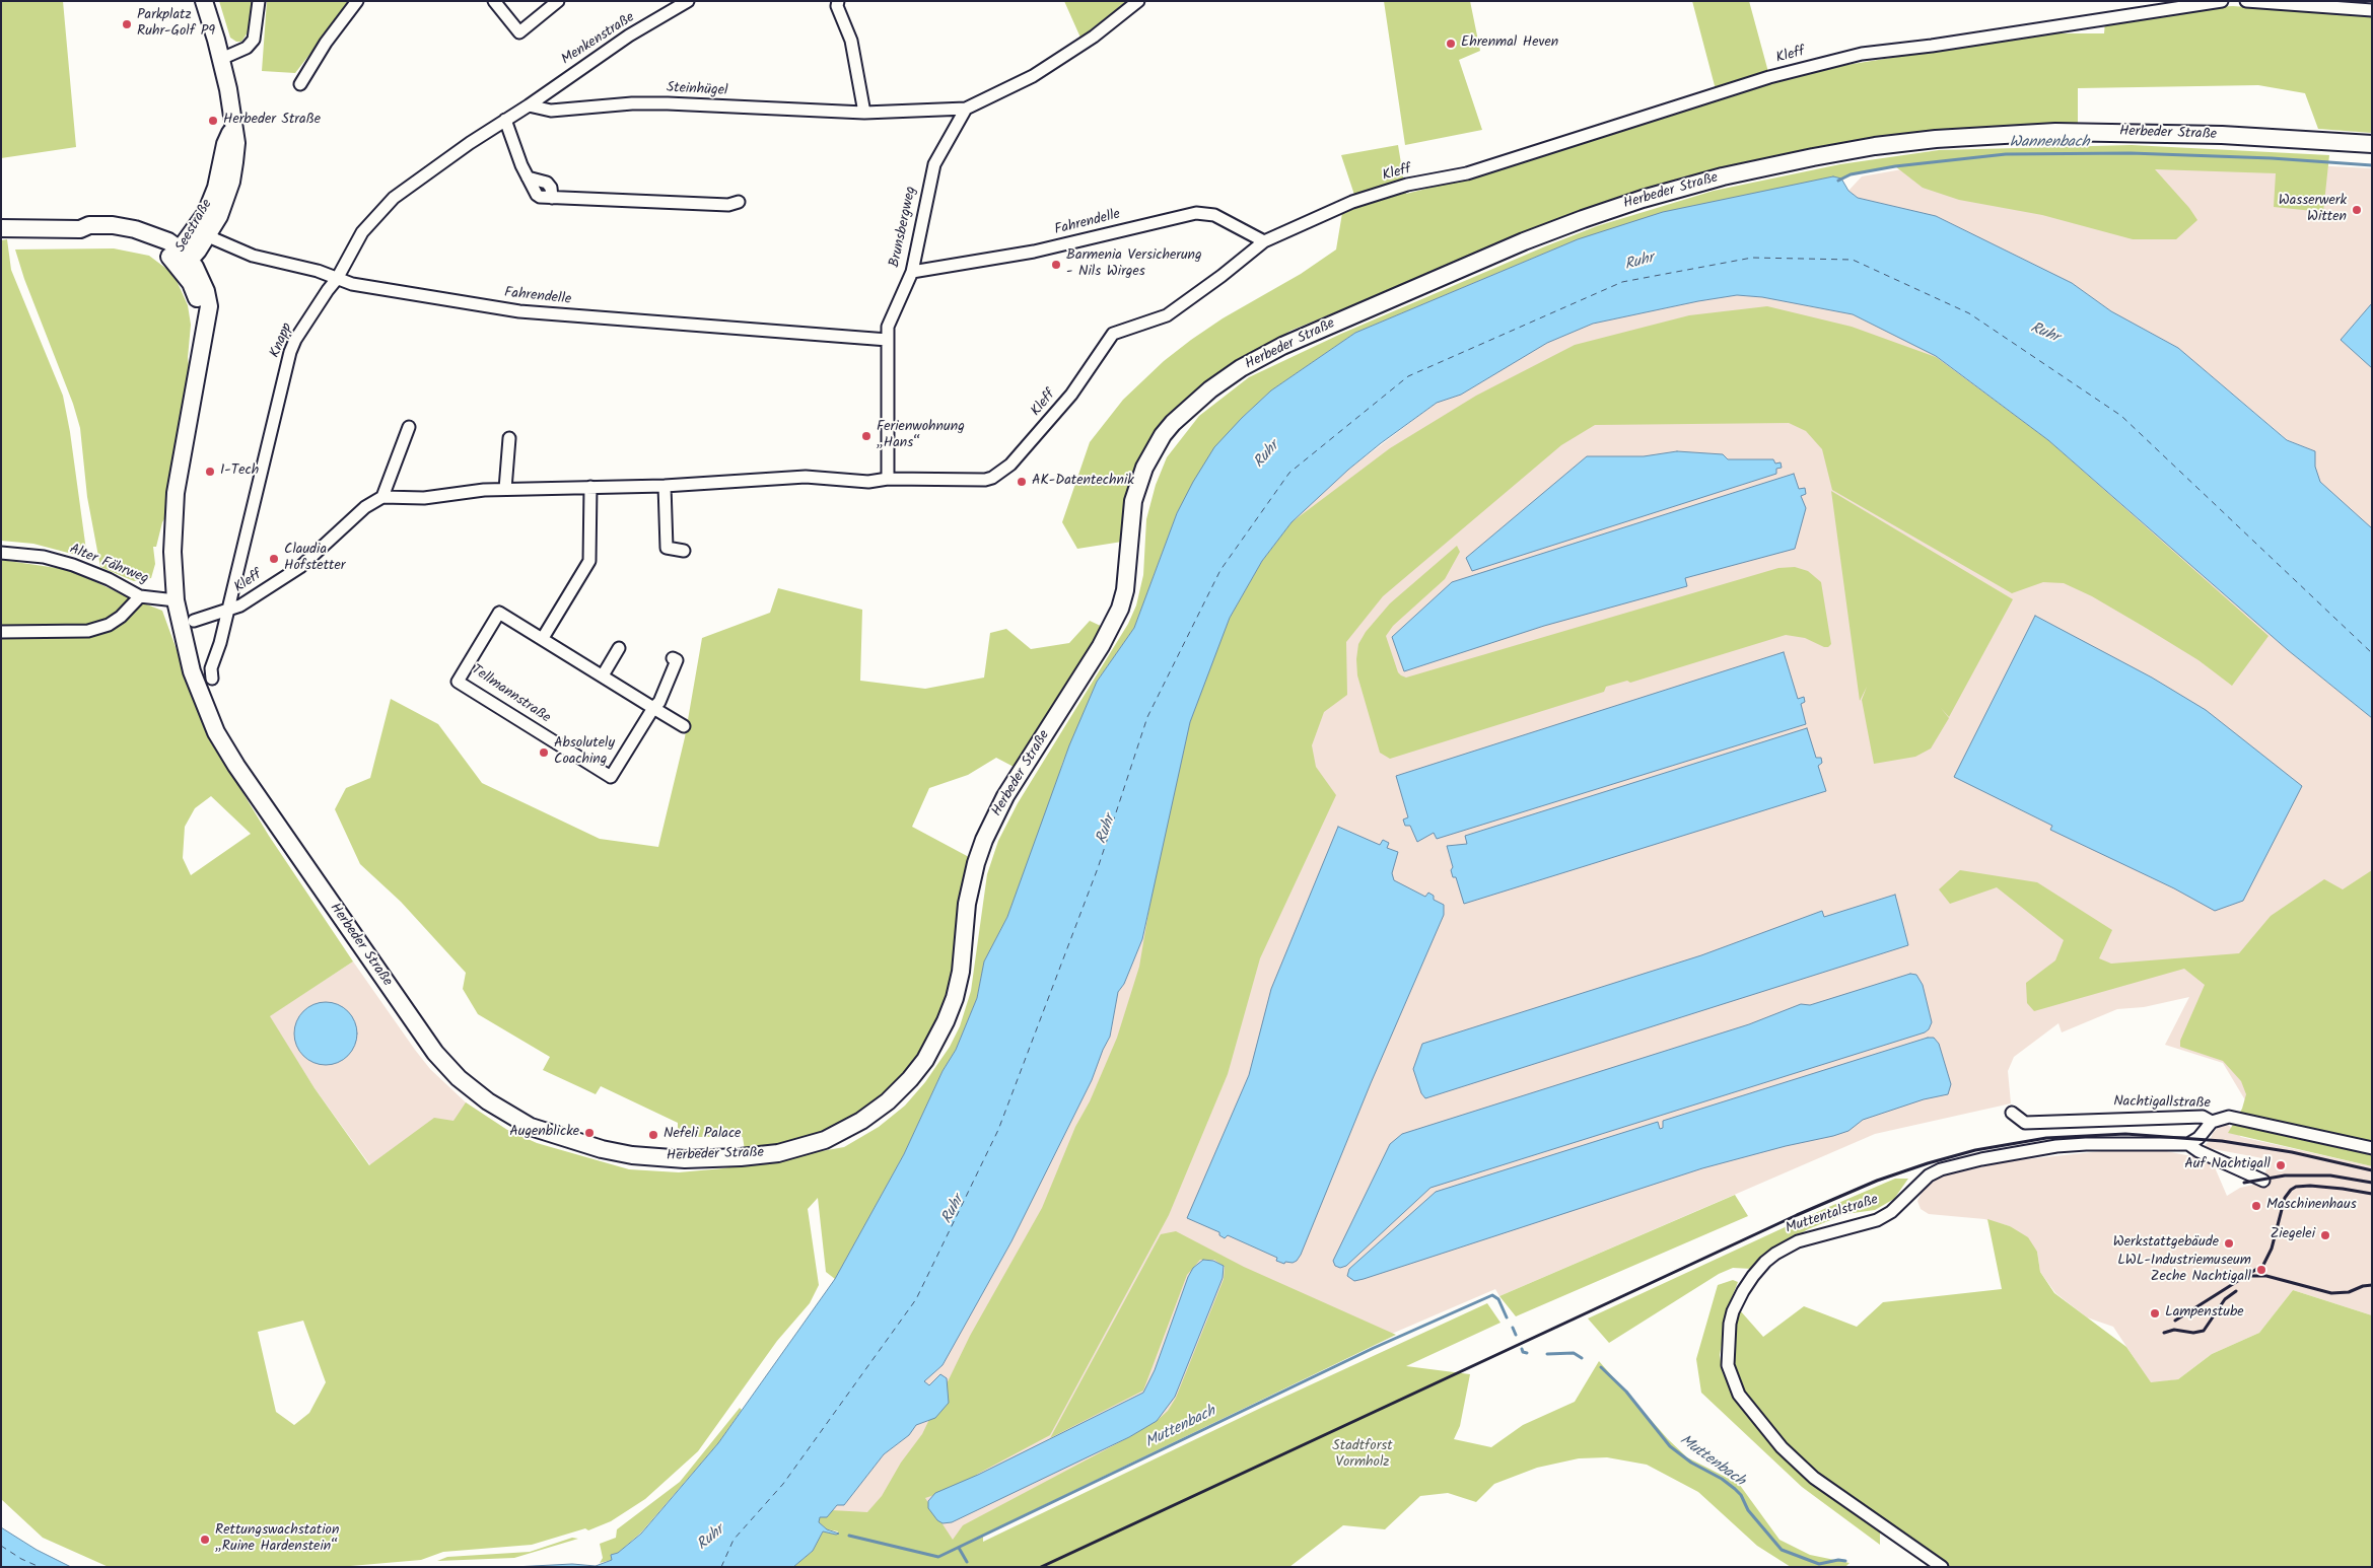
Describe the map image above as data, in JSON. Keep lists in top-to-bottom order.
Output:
{
  "streets": {
    "main road": ["Herbeder Straße", "Seestraße"],
    "street": [
      "Menkenstraße",
      "Kleff",
      "Steinhügel",
      "Fahrendelle",
      "Brunsbergweg",
      "Knapp",
      "Alter Fährweg",
      "Tellmannstraße",
      "Nachtigallstraße",
      "Muttentalstraße"
    ]
  },
  "crossings": [
    ["Menkenstraße", "Steinhügel"],
    ["Menkenstraße", "Knapp"],
    ["Kleff", "Fahrendelle"],
    ["Kleff", "Brunsbergweg"],
    ["Kleff", "Knapp"],
    ["Steinhügel", "Brunsbergweg"],
    ["Steinhügel", "Knapp"],
    ["Herbeder Straße", "Seestraße"],
    ["Herbeder Straße", "Alter Fährweg"],
    ["Fahrendelle", "Seestraße"],
    ["Fahrendelle", "Brunsbergweg"],
    ["Fahrendelle", "Knapp"]
  ],
  "water": ["Wannenbach", "Ruhr", "Muttenbach"],
  "parks": ["Stadtforst Vormholz"],
  "places": [
    "Parkplatz Ruhr-Golf P9",
    "Ehrenmal Heven",
    "Herbeder Straße",
    "Wasserwerk Witten",
    "Barmenia Versicherung - Nils Wirges",
    "Ferienwohnung „Hans“",
    "I-Tech",
    "AK-Datentechnik",
    "Claudia Hofstetter",
    "Absolutely Coaching",
    "Augenblicke",
    "Nefeli Palace",
    "Auf Nachtigall",
    "Maschinenhaus",
    "Ziegelei",
    "Werkstattgebäude",
    "LWL-Industriemuseum Zeche Nachtigall",
    "Lampenstube",
    "Rettungswachstation „Ruine Hardenstein“"
  ]
}
